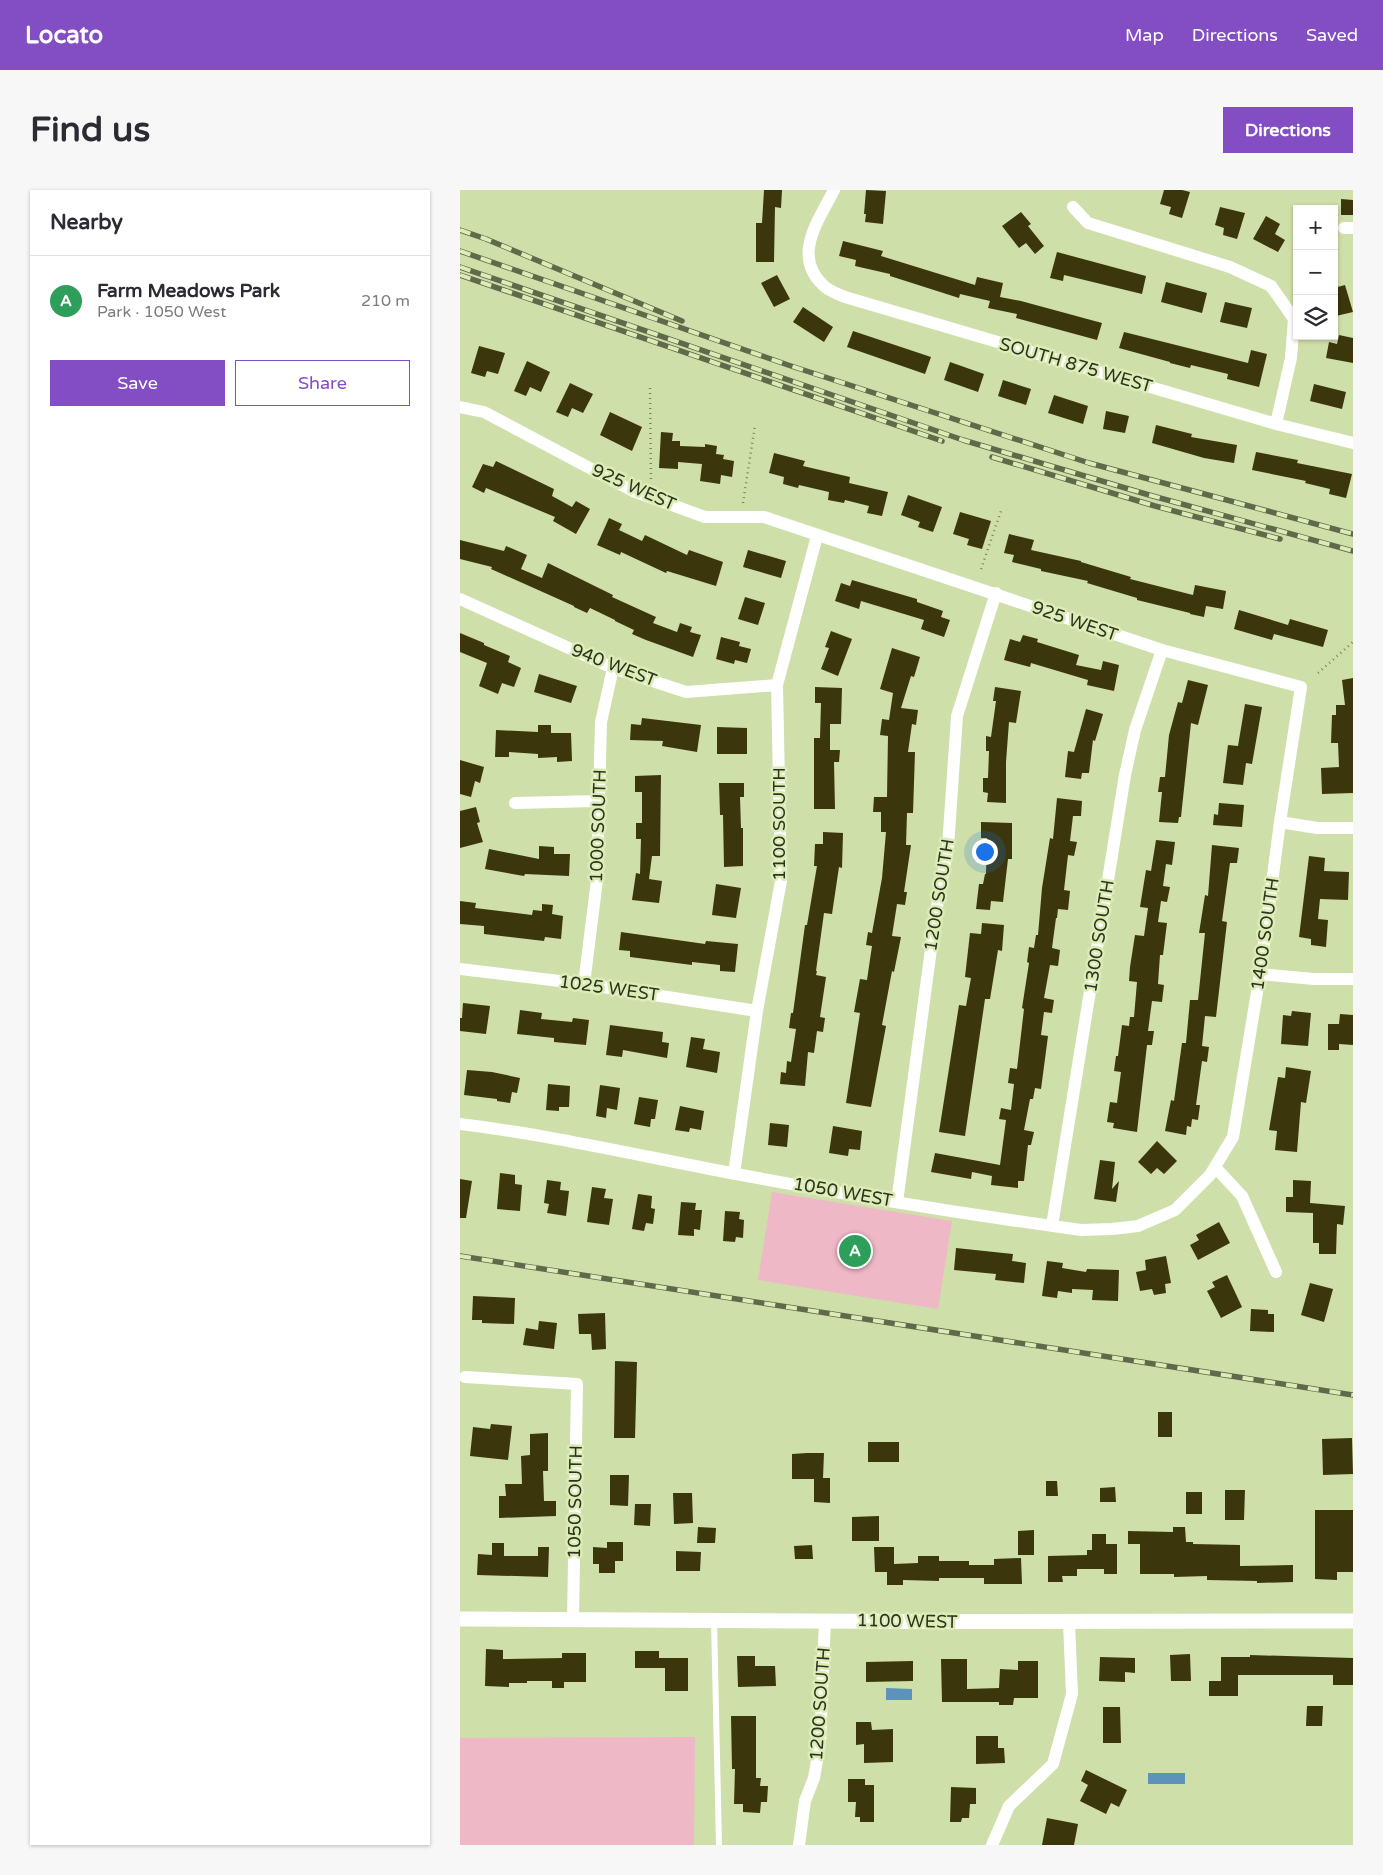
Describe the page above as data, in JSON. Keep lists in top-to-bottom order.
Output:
{
  "streets": {
    "street": [
      "SOUTH 875 WEST",
      "925 WEST",
      "940 WEST",
      "1100 SOUTH",
      "1000 SOUTH",
      "1200 SOUTH",
      "1400 SOUTH",
      "1300 SOUTH",
      "1025 WEST",
      "1050 WEST",
      "1050 SOUTH",
      "1100 WEST"
    ]
  },
  "crossings": [
    ["925 WEST", "1100 SOUTH"],
    ["925 WEST", "1200 SOUTH"],
    ["925 WEST", "1400 SOUTH"],
    ["925 WEST", "1300 SOUTH"],
    ["940 WEST", "1100 SOUTH"],
    ["940 WEST", "1000 SOUTH"],
    ["1100 SOUTH", "1025 WEST"],
    ["1100 SOUTH", "1050 WEST"],
    ["1000 SOUTH", "1025 WEST"],
    ["1200 SOUTH", "1050 WEST"],
    ["1200 SOUTH", "1100 WEST"],
    ["1400 SOUTH", "1050 WEST"],
    ["1300 SOUTH", "1050 WEST"],
    ["1050 SOUTH", "1100 WEST"]
  ],
  "page": {
    "header": "Locato",
    "nav": ["Map", "Directions", "Saved"],
    "buttons": [
      "Directions",
      ["Save", "Share"]
    ],
    "title": "Find us",
    "heading": "Nearby",
    "map_buttons": ["+", "−"],
    "list": [
      {
        "mark": "A",
        "name": "Farm Meadows Park",
        "note": "Park · 1050 West",
        "value": "210 m"
      }
    ],
    "pins": "A"
  }
}
